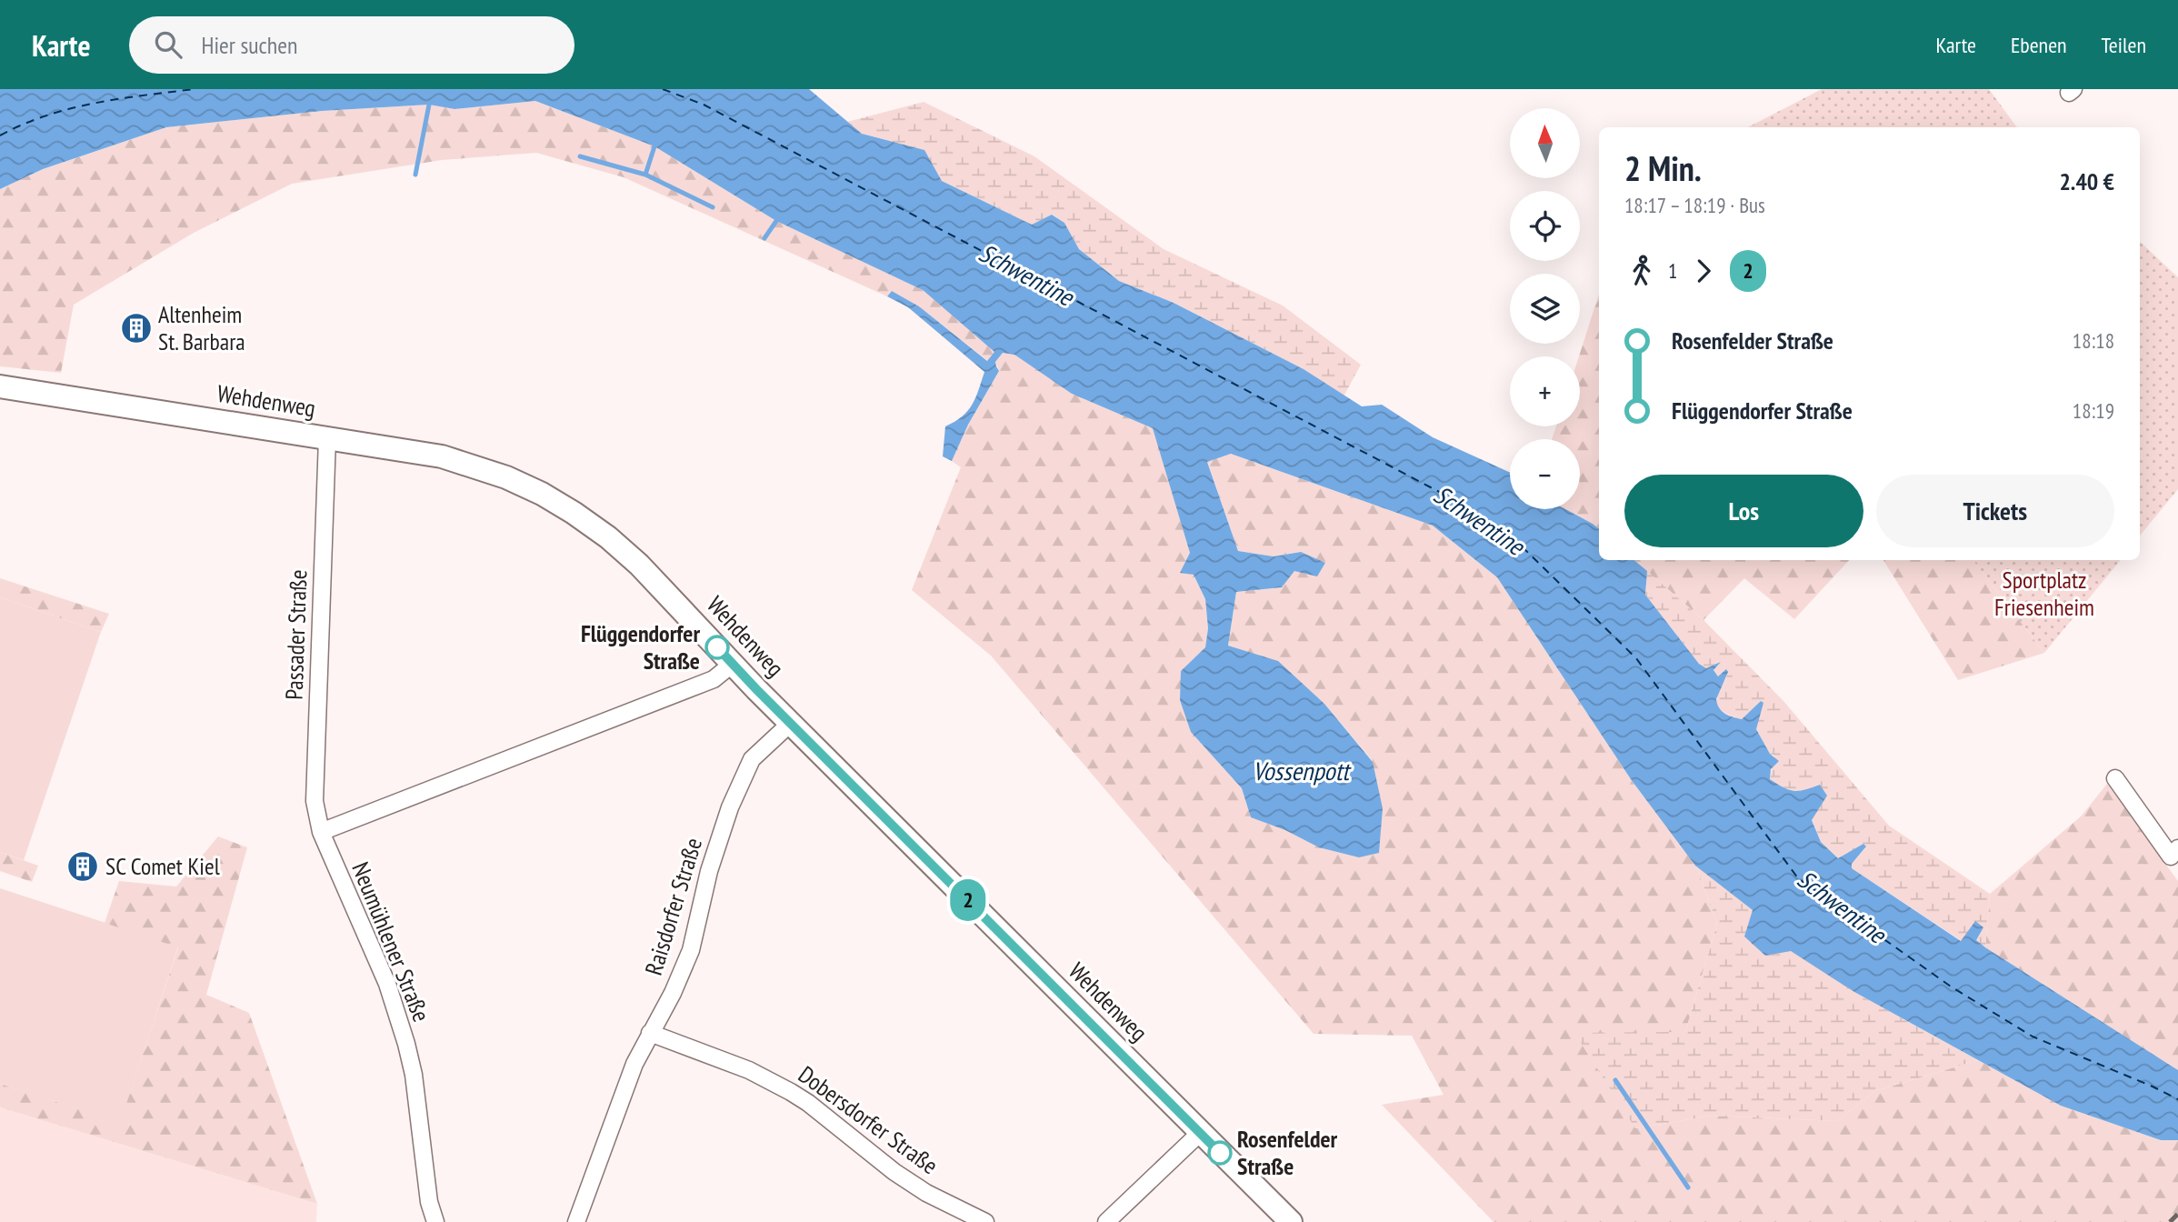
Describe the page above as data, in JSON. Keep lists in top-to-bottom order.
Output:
{
  "streets": {
    "main road": ["Wehdenweg"],
    "street": [
      "Passader Straße",
      "Raisdorfer Straße",
      "Neumühlener Straße",
      "Dobersdorfer Straße"
    ]
  },
  "crossings": [
    ["Wehdenweg", "Passader Straße"],
    ["Wehdenweg", "Raisdorfer Straße"],
    ["Passader Straße", "Neumühlener Straße"],
    ["Raisdorfer Straße", "Dobersdorfer Straße"]
  ],
  "water": ["Schwentine", "Vossenpott"],
  "parks": ["Sportplatz Friesenheim"],
  "places": {
    "building": ["Altenheim St. Barbara", "SC Comet Kiel"],
    "other": ["Flüggendorfer Straße", "Rosenfelder Straße"]
  },
  "lines": ["bus line 2"],
  "north": "top",
  "page": {
    "header": "Karte",
    "search": "Hier suchen",
    "nav": ["Karte", "Ebenen", "Teilen"],
    "on_map": "2",
    "map_buttons": ["+", "−"],
    "heading": ["2 Min.", "18:17 – 18:19 · Bus", "2.40 €"],
    "legs": ["1", "2"],
    "list": [
      {
        "name": "Rosenfelder Straße",
        "value": "18:18"
      },
      {
        "name": "Flüggendorfer Straße",
        "value": "18:19"
      }
    ],
    "buttons": ["Los", "Tickets"]
  }
}
